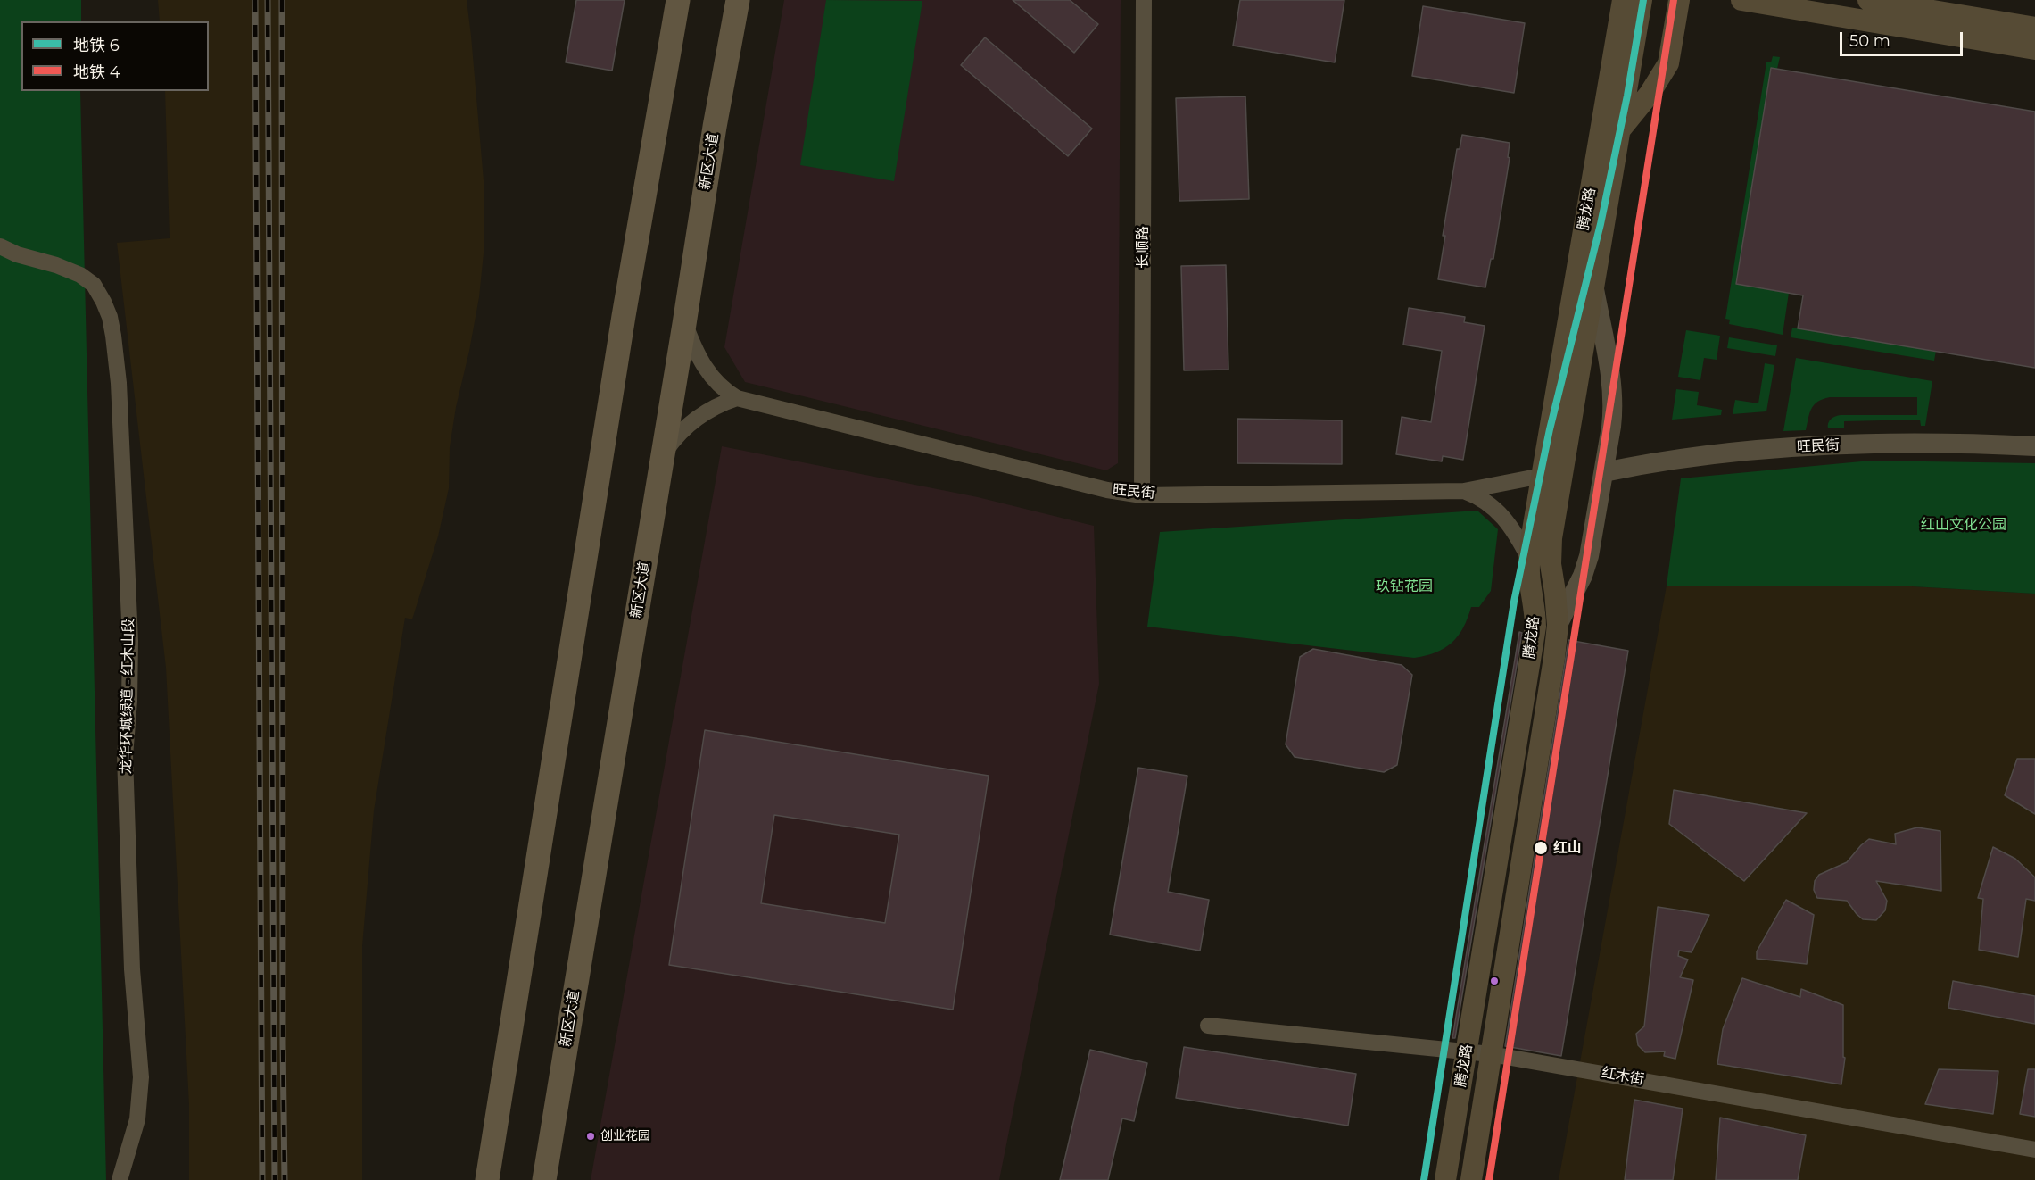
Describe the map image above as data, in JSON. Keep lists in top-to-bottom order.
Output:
{
  "streets": {
    "main road": ["新区大道", "腾龙路"],
    "street": [
      "长顺路",
      "旺民街",
      "龙华环城绿道 - 红木山段",
      "红木街"
    ]
  },
  "crossings": [
    ["腾龙路", "旺民街"],
    ["腾龙路", "红木街"],
    ["长顺路", "旺民街"]
  ],
  "parks": ["红山文化公园", "玖钻花园"],
  "places": ["红山", "创业花园"],
  "lines": ["metro line 6", "metro line 4"],
  "legend": ["地铁 6", "地铁 4"],
  "scale_bar": "50 m"
}
